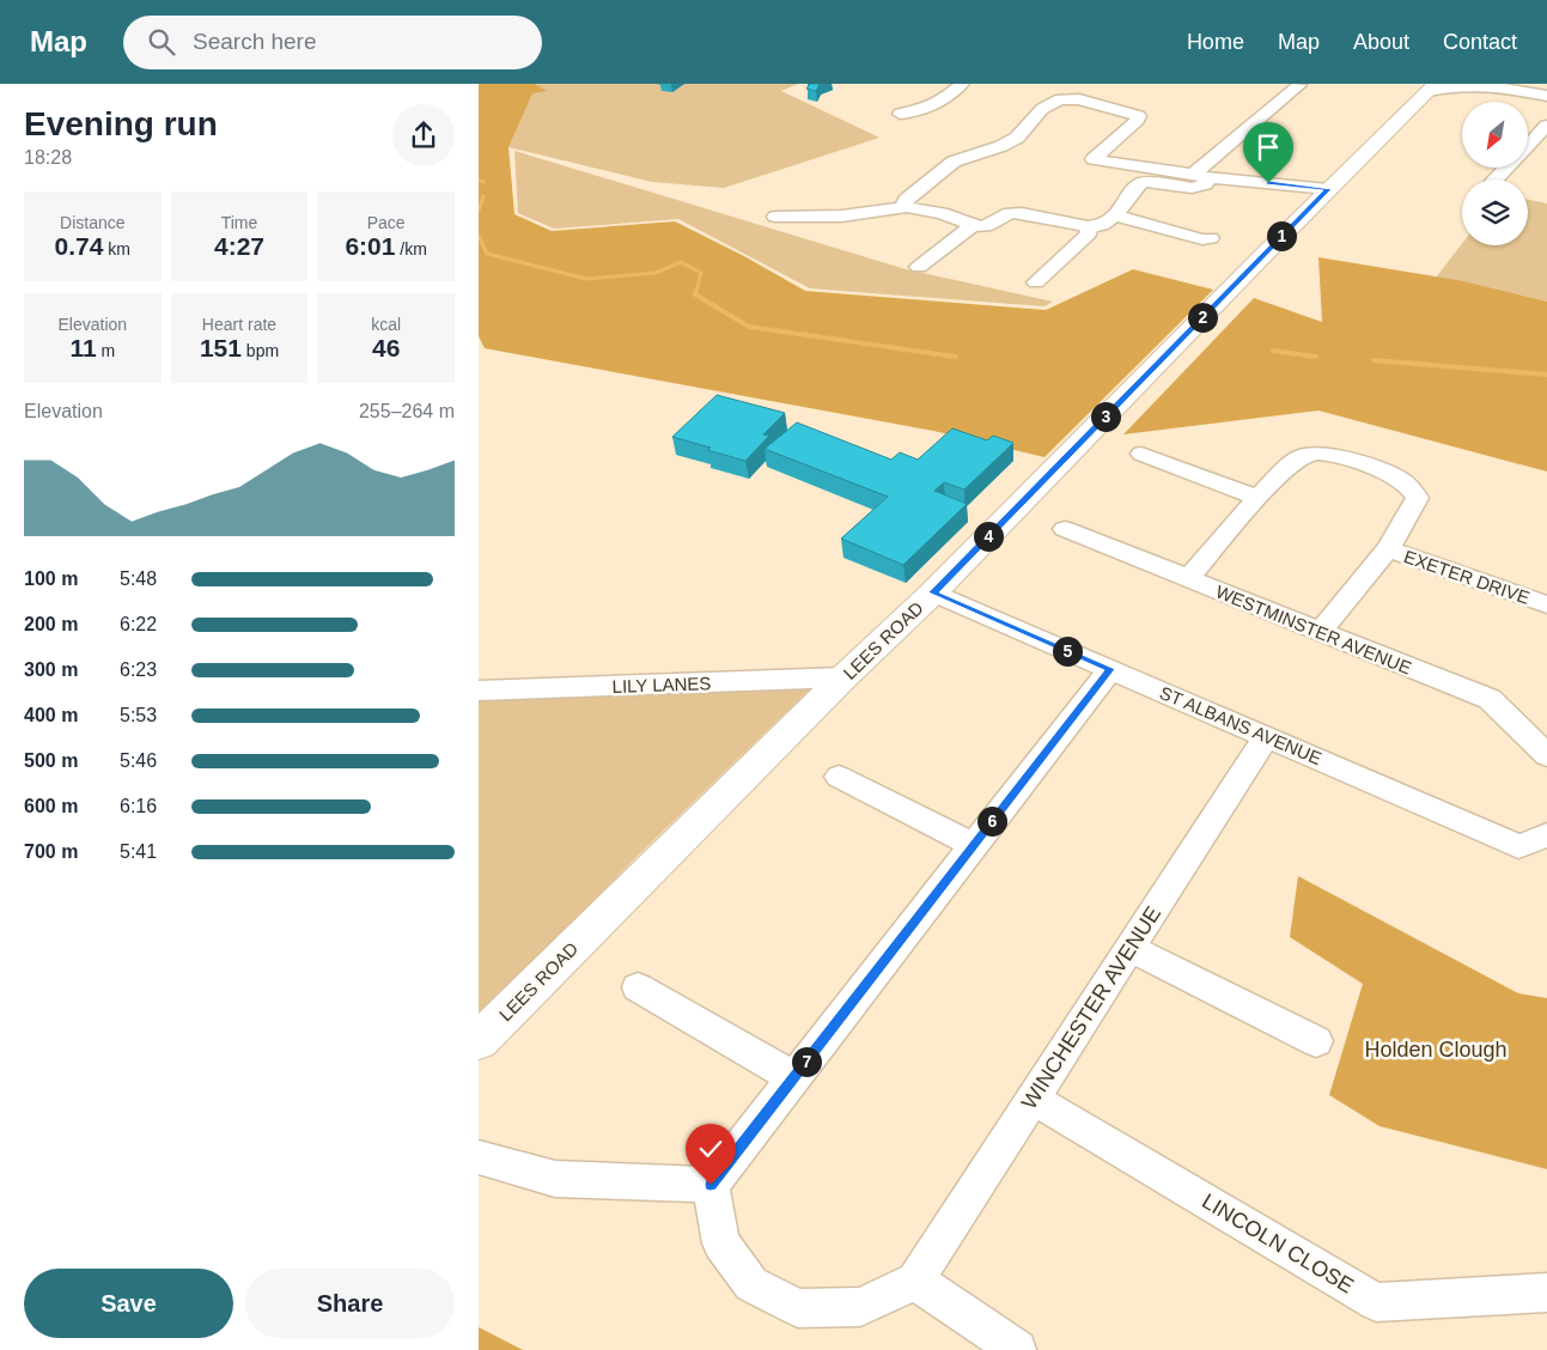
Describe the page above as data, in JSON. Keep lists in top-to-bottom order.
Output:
{
  "streets": {
    "main road": ["LEES ROAD"],
    "street": [
      "EXETER DRIVE",
      "WESTMINSTER AVENUE",
      "LILY LANES",
      "ST ALBANS AVENUE",
      "WINCHESTER AVENUE",
      "LINCOLN CLOSE"
    ]
  },
  "crossings": [
    ["LEES ROAD", "LILY LANES"],
    ["LEES ROAD", "ST ALBANS AVENUE"],
    ["ST ALBANS AVENUE", "WINCHESTER AVENUE"],
    ["WINCHESTER AVENUE", "LINCOLN CLOSE"]
  ],
  "parks": ["Holden Clough"],
  "north": "bottom left",
  "page": {
    "header": "Map",
    "search": "Search here",
    "nav": [
      "Home",
      "Map",
      "About",
      "Contact"
    ],
    "heading": ["Evening run", "18:28"],
    "stats": [
      ["Distance", "0.74 km"],
      ["Time", "4:27"],
      ["Pace", "6:01 /km"],
      ["Elevation", "11 m"],
      ["Heart rate", "151 bpm"],
      ["kcal", "46"]
    ],
    "pins": [
      "1",
      "2",
      "3",
      "4",
      "5",
      "6",
      "7"
    ],
    "chart": ["Elevation", "255–264 m"],
    "list": [
      {
        "name": "100 m",
        "note": "5:48"
      },
      {
        "name": "200 m",
        "note": "6:22"
      },
      {
        "name": "300 m",
        "note": "6:23"
      },
      {
        "name": "400 m",
        "note": "5:53"
      },
      {
        "name": "500 m",
        "note": "5:46"
      },
      {
        "name": "600 m",
        "note": "6:16"
      },
      {
        "name": "700 m",
        "note": "5:41"
      }
    ],
    "buttons": ["Save", "Share"]
  }
}
